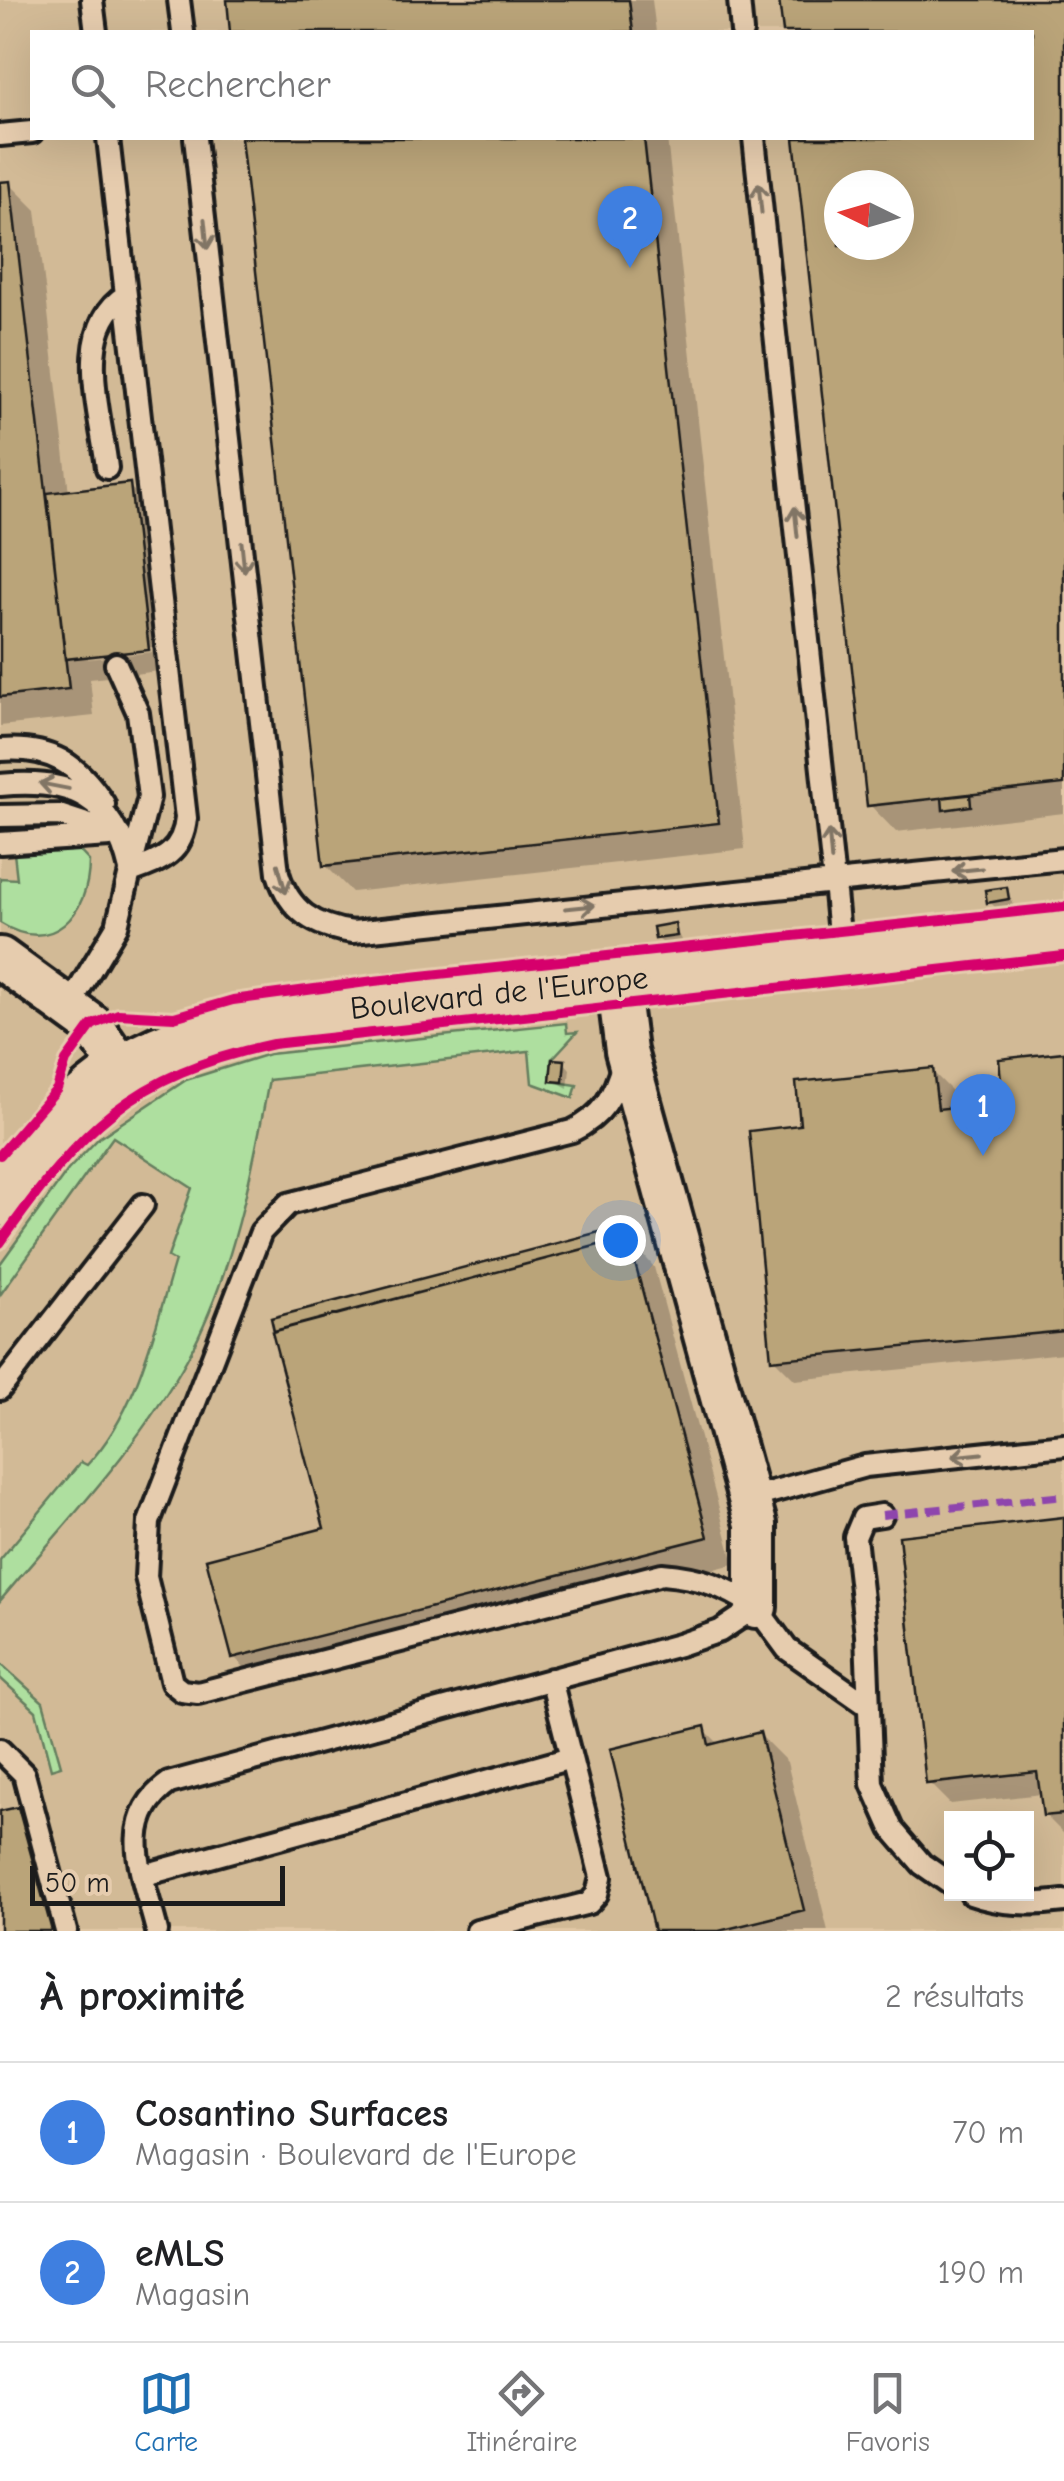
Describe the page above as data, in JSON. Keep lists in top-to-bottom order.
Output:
{
  "streets": {
    "street": ["Boulevard de l'Europe"]
  },
  "scale_bar": "50 m",
  "north": "left",
  "page": {
    "search": "Rechercher",
    "pins": ["2", "1"],
    "scale": "50 m",
    "heading": ["À proximité", "2 résultats"],
    "list": [
      {
        "mark": "1",
        "name": "Cosantino Surfaces",
        "note": "Magasin · Boulevard de l'Europe",
        "value": "70 m"
      },
      {
        "mark": "2",
        "name": "eMLS",
        "note": "Magasin",
        "value": "190 m"
      }
    ],
    "nav": ["Carte", "Itinéraire", "Favoris"]
  }
}
